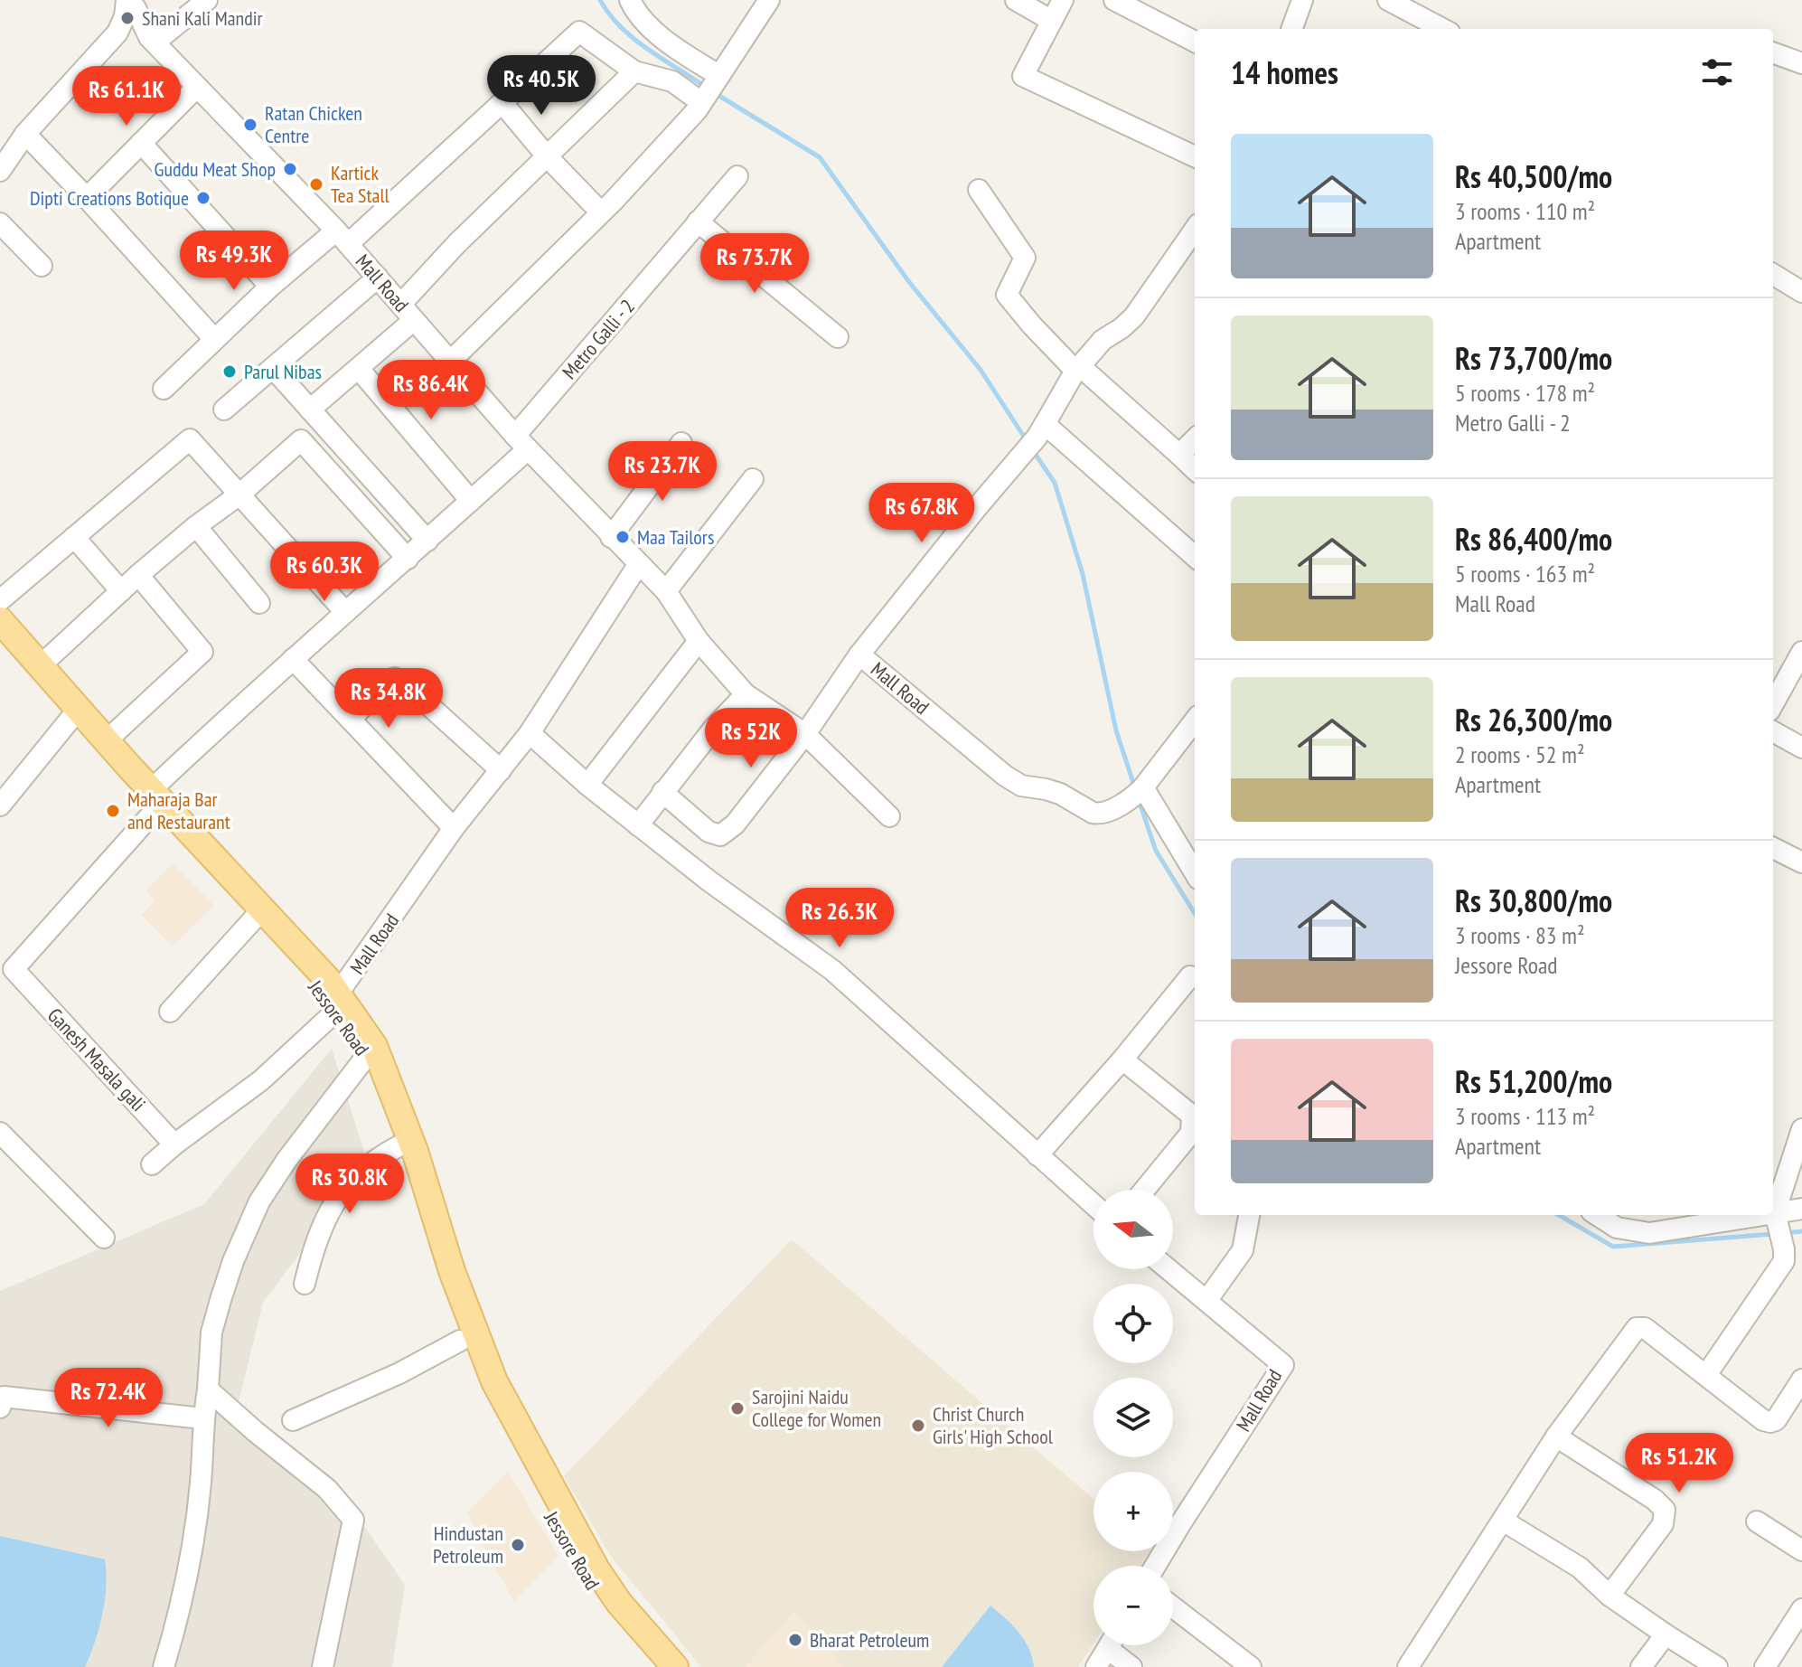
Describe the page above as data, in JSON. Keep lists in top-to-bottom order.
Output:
{
  "streets": {
    "main road": ["Jessore Road"],
    "street": ["Mall Road", "Metro Galli - 2", "Ganesh Masala gali"]
  },
  "crossings": [
    ["Mall Road", "Metro Galli - 2"],
    ["Mall Road", "Jessore Road"],
    ["Metro Galli - 2", "Ganesh Masala gali"],
    ["Jessore Road", "Ganesh Masala gali"]
  ],
  "places": [
    "Shani Kali Mandir",
    "Ratan Chicken Centre",
    "Guddu Meat Shop",
    "Kartick Tea Stall",
    "Dipti Creations Botique",
    "Parul Nibas",
    "Maa Tailors",
    "Maharaja Bar and Restaurant",
    "Sarojini Naidu College for Women",
    "Christ Church Girls' High School",
    "Hindustan Petroleum",
    "Bharat Petroleum"
  ],
  "north": "left",
  "page": {
    "heading": "14 homes",
    "price": [
      "Rs 40.5K",
      "Rs 61.1K",
      "Rs 49.3K",
      "Rs 73.7K",
      "Rs 86.4K",
      "Rs 23.7K",
      "Rs 67.8K",
      "Rs 60.3K",
      "Rs 34.8K",
      "Rs 52K",
      "Rs 26.3K",
      "Rs 30.8K",
      "Rs 72.4K",
      "Rs 51.2K"
    ],
    "list": [
      {
        "name": "Rs 40,500/mo",
        "note": "3 rooms · 110 m² · Apartment"
      },
      {
        "name": "Rs 73,700/mo",
        "note": "5 rooms · 178 m² · Metro Galli - 2"
      },
      {
        "name": "Rs 86,400/mo",
        "note": "5 rooms · 163 m² · Mall Road"
      },
      {
        "name": "Rs 26,300/mo",
        "note": "2 rooms · 52 m² · Apartment"
      },
      {
        "name": "Rs 30,800/mo",
        "note": "3 rooms · 83 m² · Jessore Road"
      },
      {
        "name": "Rs 51,200/mo",
        "note": "3 rooms · 113 m² · Apartment"
      }
    ],
    "map_buttons": ["+", "−"]
  }
}
